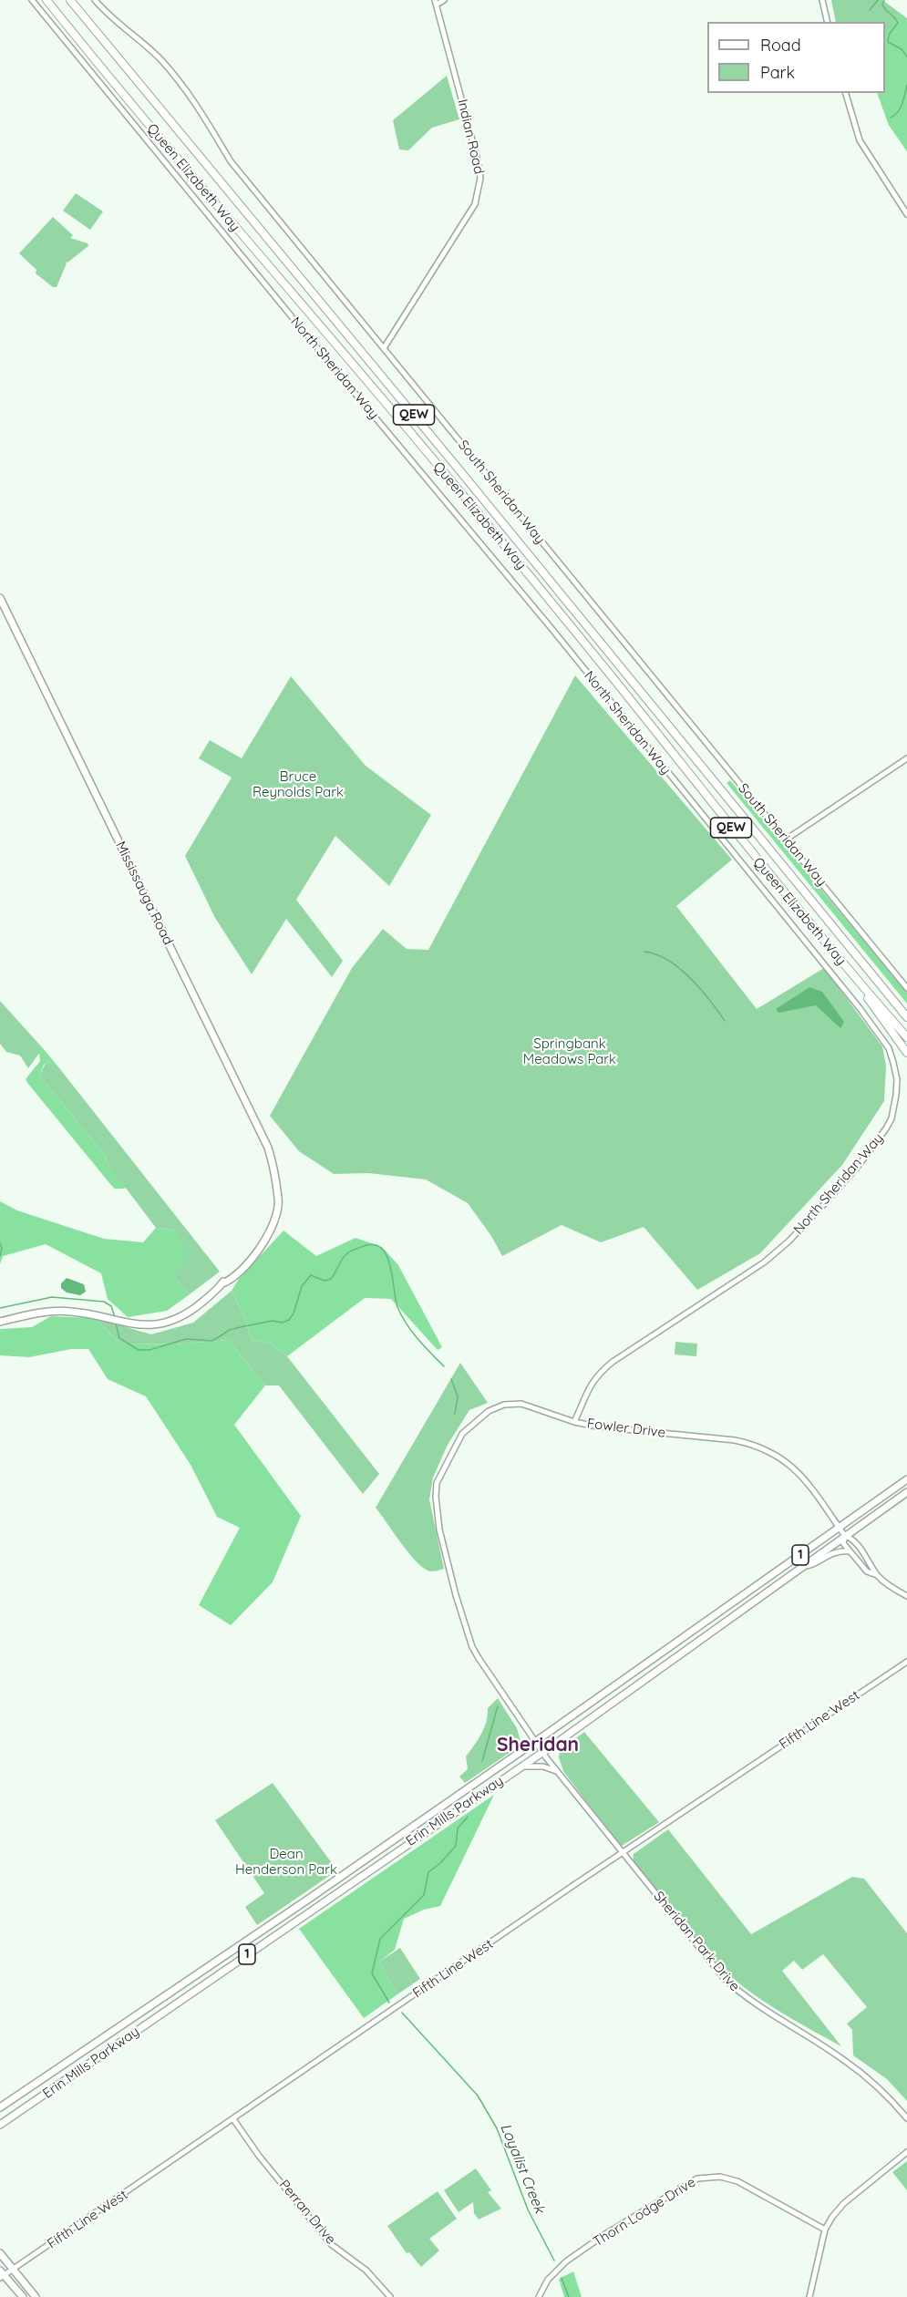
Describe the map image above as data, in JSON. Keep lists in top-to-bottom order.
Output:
{
  "streets": {
    "highway": ["Queen Elizabeth Way", "QEW"],
    "main road": ["Mississauga Road", "1", "Erin Mills Parkway"],
    "street": [
      "Indian Road",
      "North Sheridan Way",
      "South Sheridan Way",
      "Fowler Drive",
      "Fifth Line West",
      "Sheridan Park Drive",
      "Perran Drive",
      "Thorn Lodge Drive"
    ]
  },
  "crossings": [
    ["Indian Road", "South Sheridan Way"],
    ["North Sheridan Way", "Fowler Drive"],
    ["Fowler Drive", "Erin Mills Parkway"],
    ["Fowler Drive", "Sheridan Park Drive"],
    ["Fifth Line West", "Sheridan Park Drive"],
    ["Fifth Line West", "Perran Drive"],
    ["Erin Mills Parkway", "Sheridan Park Drive"]
  ],
  "districts": ["Sheridan"],
  "water": ["Loyalist Creek"],
  "parks": ["Bruce Reynolds Park", "Springbank Meadows Park", "Dean Henderson Park"],
  "legend": ["Road", "Park"]
}
